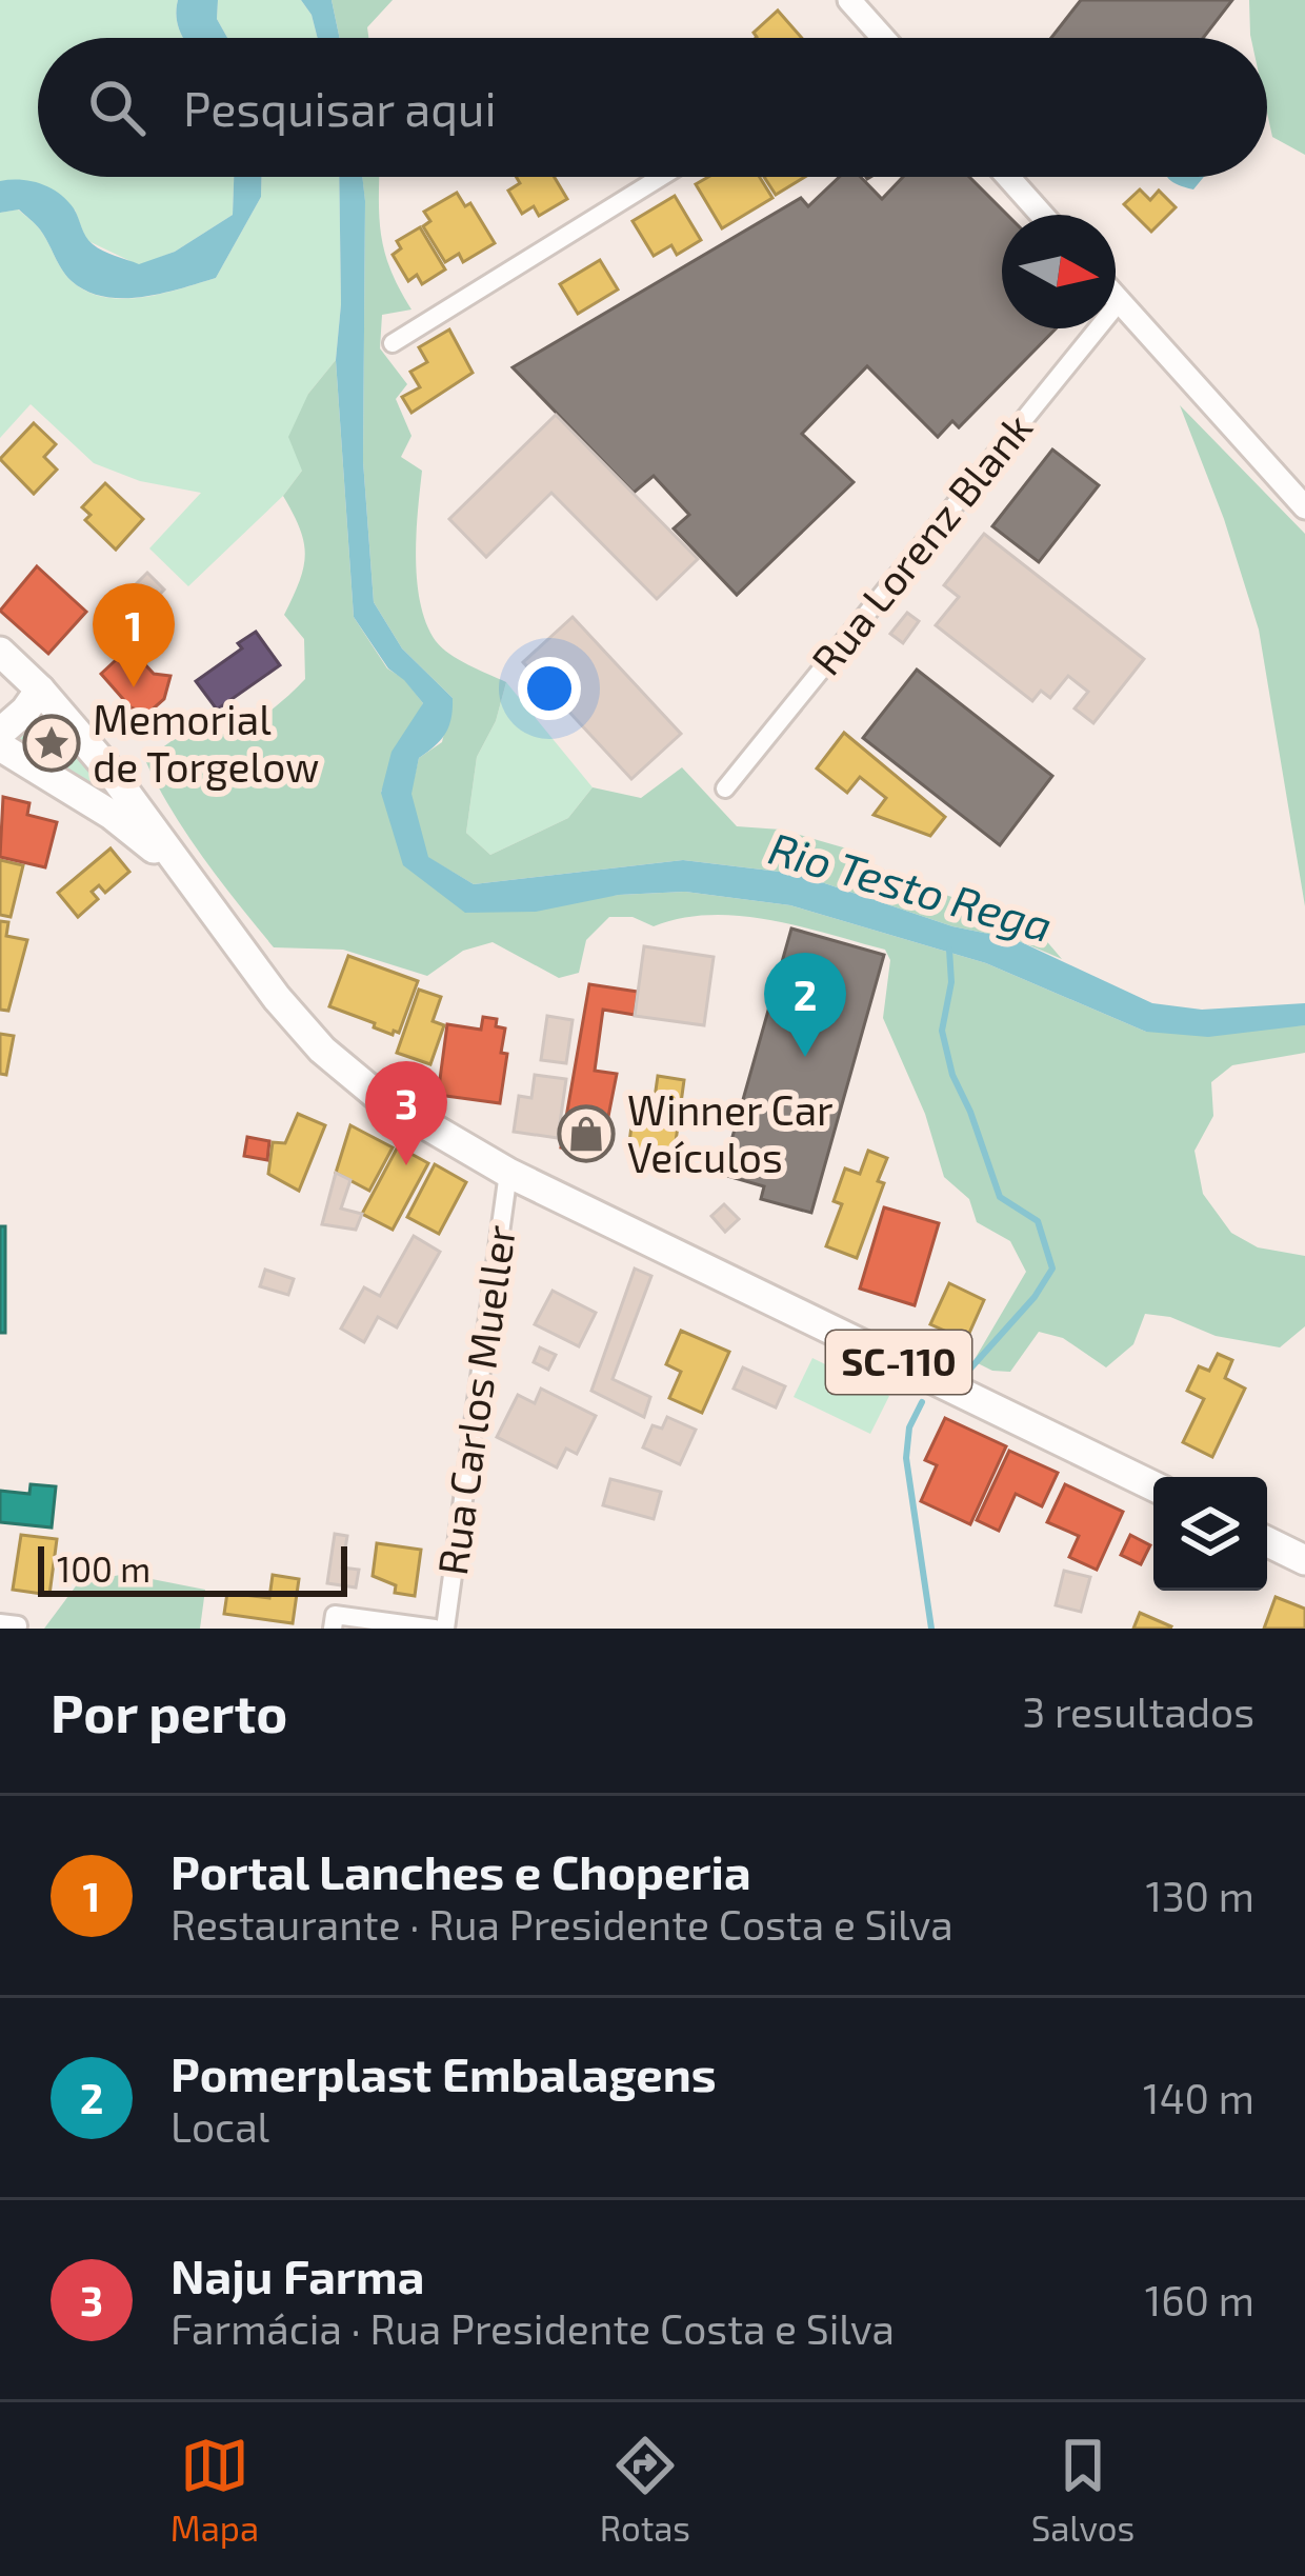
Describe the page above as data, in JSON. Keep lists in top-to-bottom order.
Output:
{
  "streets": {
    "main road": ["SC-110"],
    "street": ["Rua Lorenz Blank", "Rua Carlos Mueller"]
  },
  "crossings": [
    ["SC-110", "Rua Carlos Mueller"]
  ],
  "water": ["Rio Testo Rega"],
  "places": {
    "place": ["Memorial de Torgelow"],
    "shop": ["Winner Car Veículos"]
  },
  "scale_bar": "100 m",
  "north": "right",
  "page": {
    "search": "Pesquisar aqui",
    "pins": ["1", "2", "3"],
    "scale": "100 m",
    "heading": ["Por perto", "3 resultados"],
    "list": [
      {
        "mark": "1",
        "name": "Portal Lanches e Choperia",
        "note": "Restaurante · Rua Presidente Costa e Silva",
        "value": "130 m"
      },
      {
        "mark": "2",
        "name": "Pomerplast Embalagens",
        "note": "Local",
        "value": "140 m"
      },
      {
        "mark": "3",
        "name": "Naju Farma",
        "note": "Farmácia · Rua Presidente Costa e Silva",
        "value": "160 m"
      }
    ],
    "nav": ["Mapa", "Rotas", "Salvos"]
  }
}
